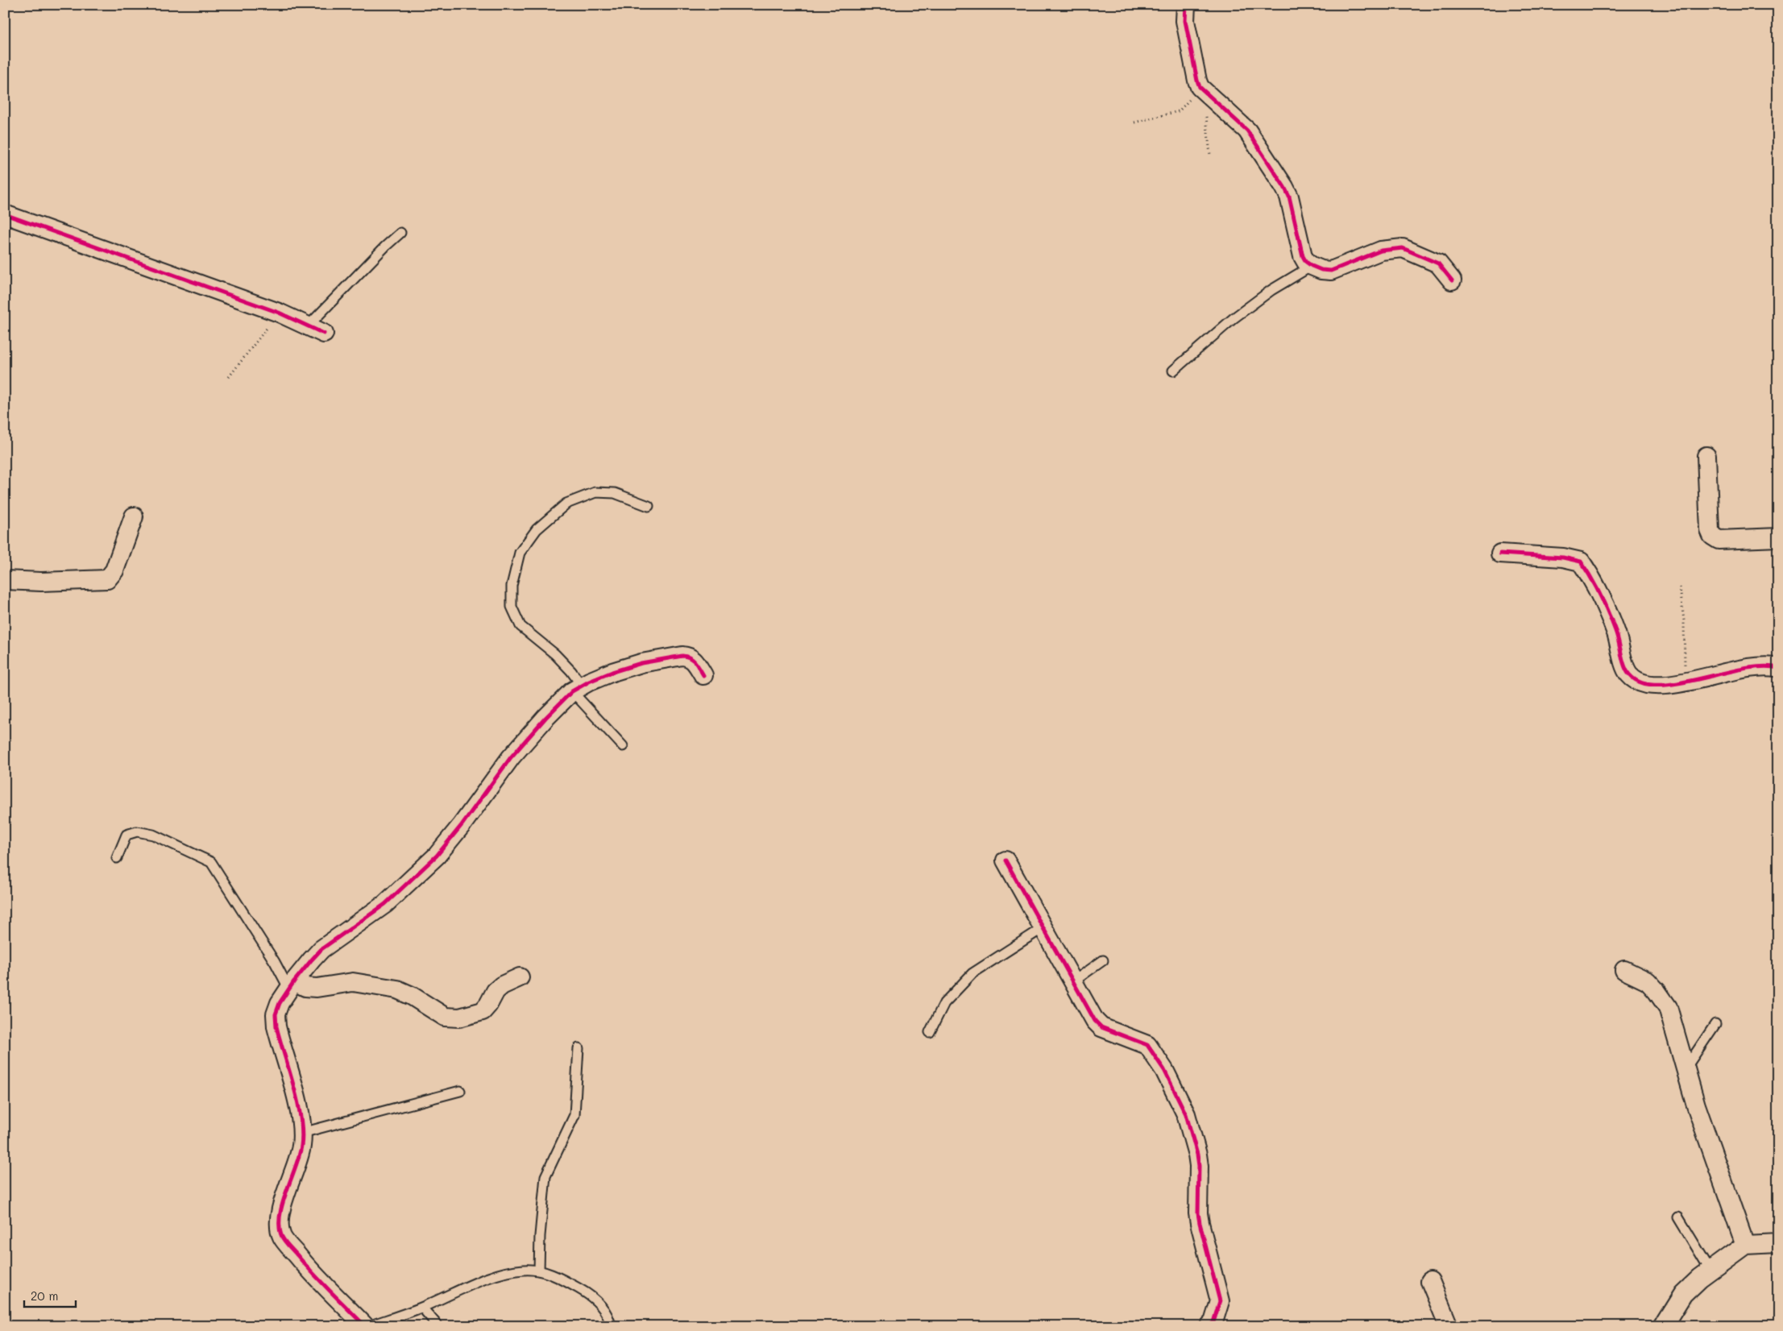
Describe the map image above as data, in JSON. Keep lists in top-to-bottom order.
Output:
{
  "scale_bar": "20 m"
}
